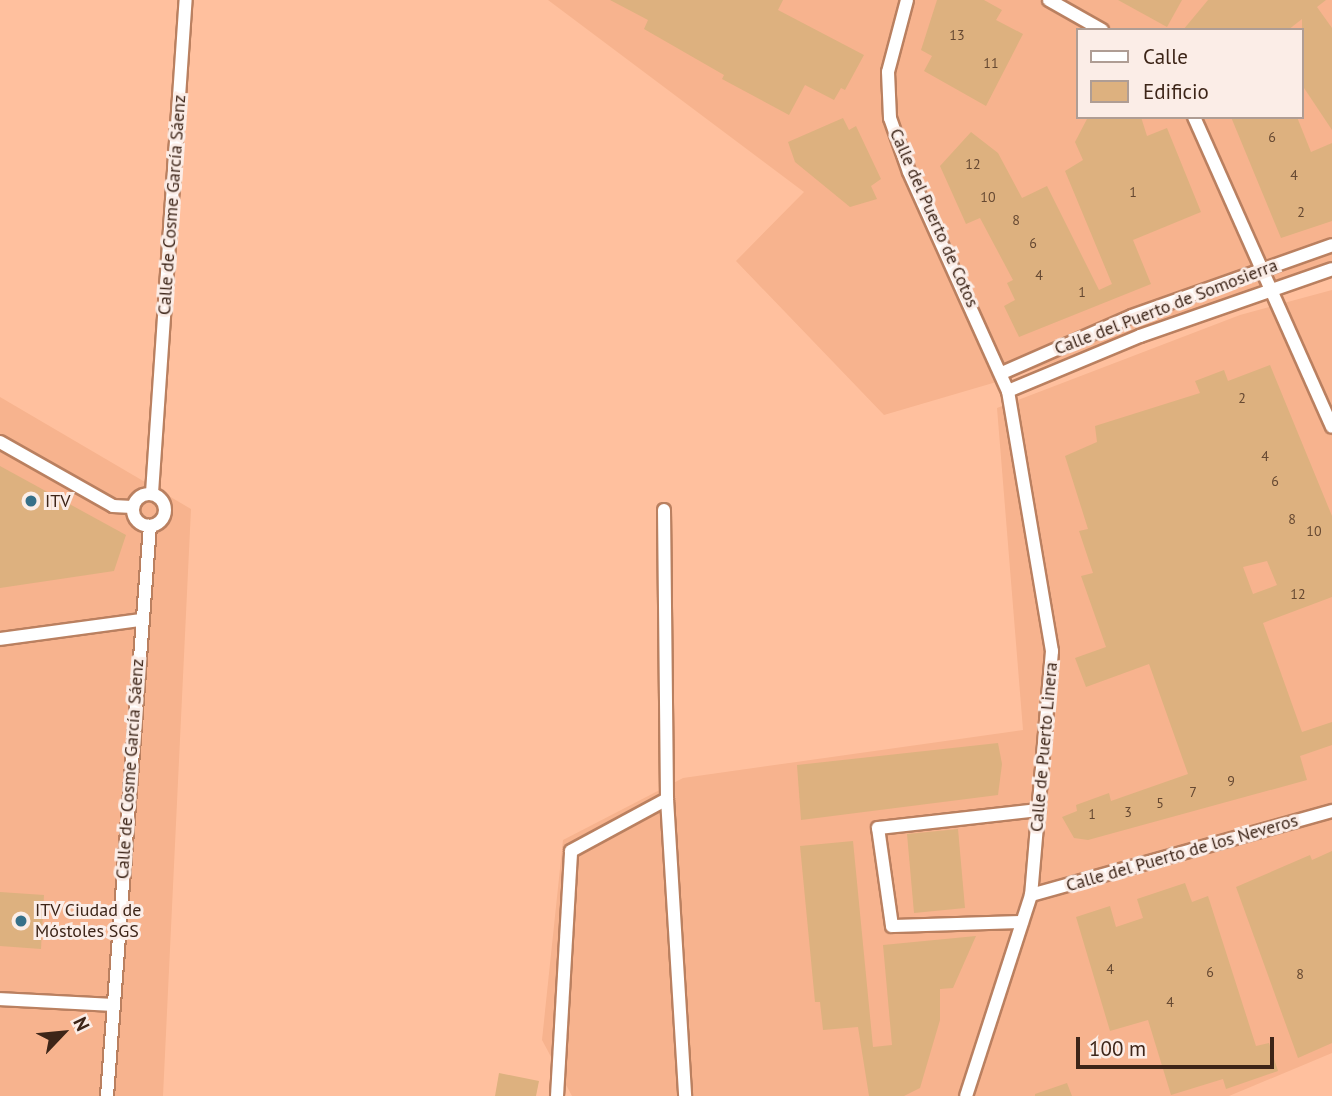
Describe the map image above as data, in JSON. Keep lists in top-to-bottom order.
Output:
{
  "streets": {
    "street": [
      "Calle de Cosme García Sáenz",
      "Calle del Puerto de Cotos",
      "Calle del Puerto de Somosierra",
      "Calle de Puerto Linera",
      "Calle del Puerto de los Neveros"
    ]
  },
  "crossings": [
    ["Calle del Puerto de Cotos", "Calle del Puerto de Somosierra"],
    ["Calle del Puerto de Cotos", "Calle de Puerto Linera"],
    ["Calle del Puerto de Somosierra", "Calle de Puerto Linera"],
    ["Calle de Puerto Linera", "Calle del Puerto de los Neveros"]
  ],
  "places": ["ITV", "ITV Ciudad de Móstoles SGS"],
  "house_numbers": [
    "13",
    "11",
    "6",
    "12",
    "4",
    "1",
    "10",
    "2",
    "8",
    "6",
    "4",
    "1",
    "2",
    "4",
    "6",
    "8",
    "10",
    "12",
    "9",
    "7",
    "5",
    "3",
    "1",
    "4",
    "6",
    "8",
    "4"
  ],
  "legend": ["Calle", "Edificio"],
  "scale_bar": "100 m",
  "north": "top right"
}
